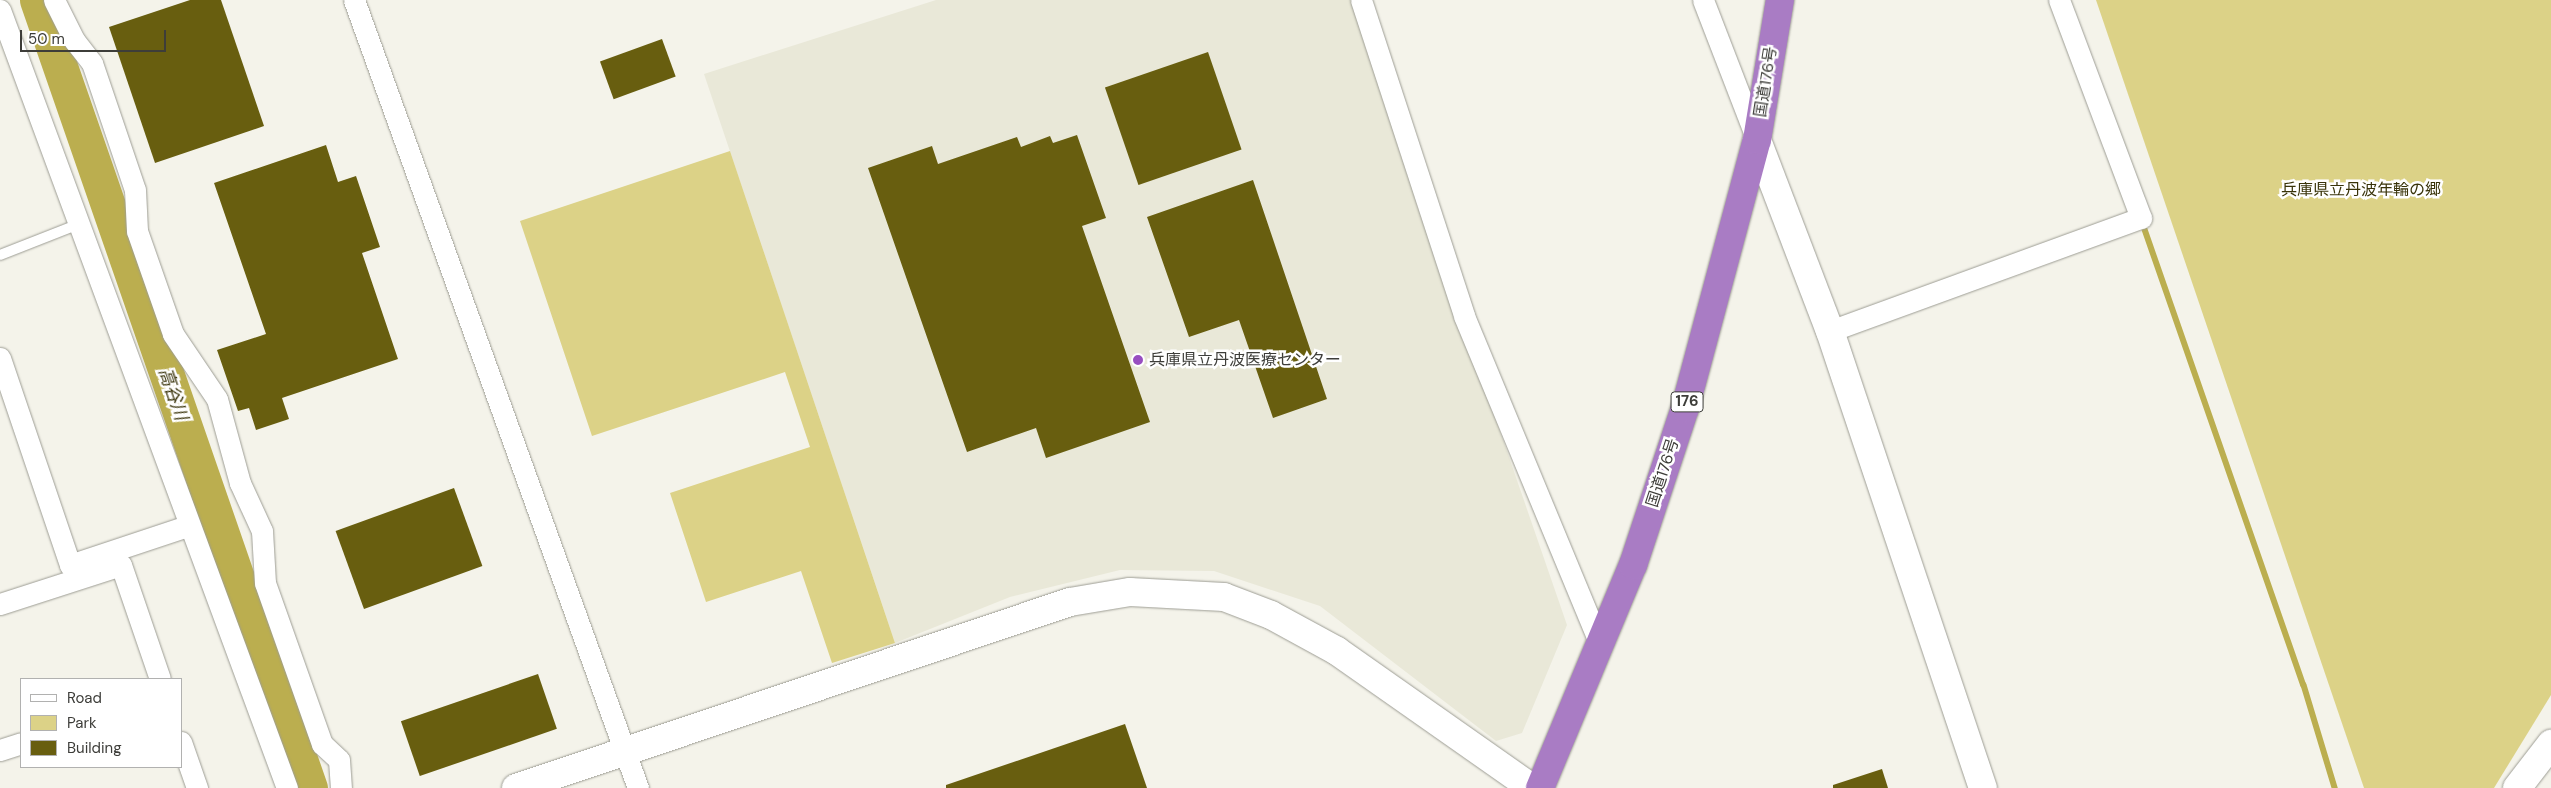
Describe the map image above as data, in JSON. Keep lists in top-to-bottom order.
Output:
{
  "streets": {
    "highway": ["国道176号", "176"]
  },
  "water": ["高谷川"],
  "parks": ["兵庫県立丹波年輪の郷"],
  "places": ["兵庫県立丹波医療センター"],
  "legend": ["Road", "Park", "Building"],
  "scale_bar": "50 m"
}
